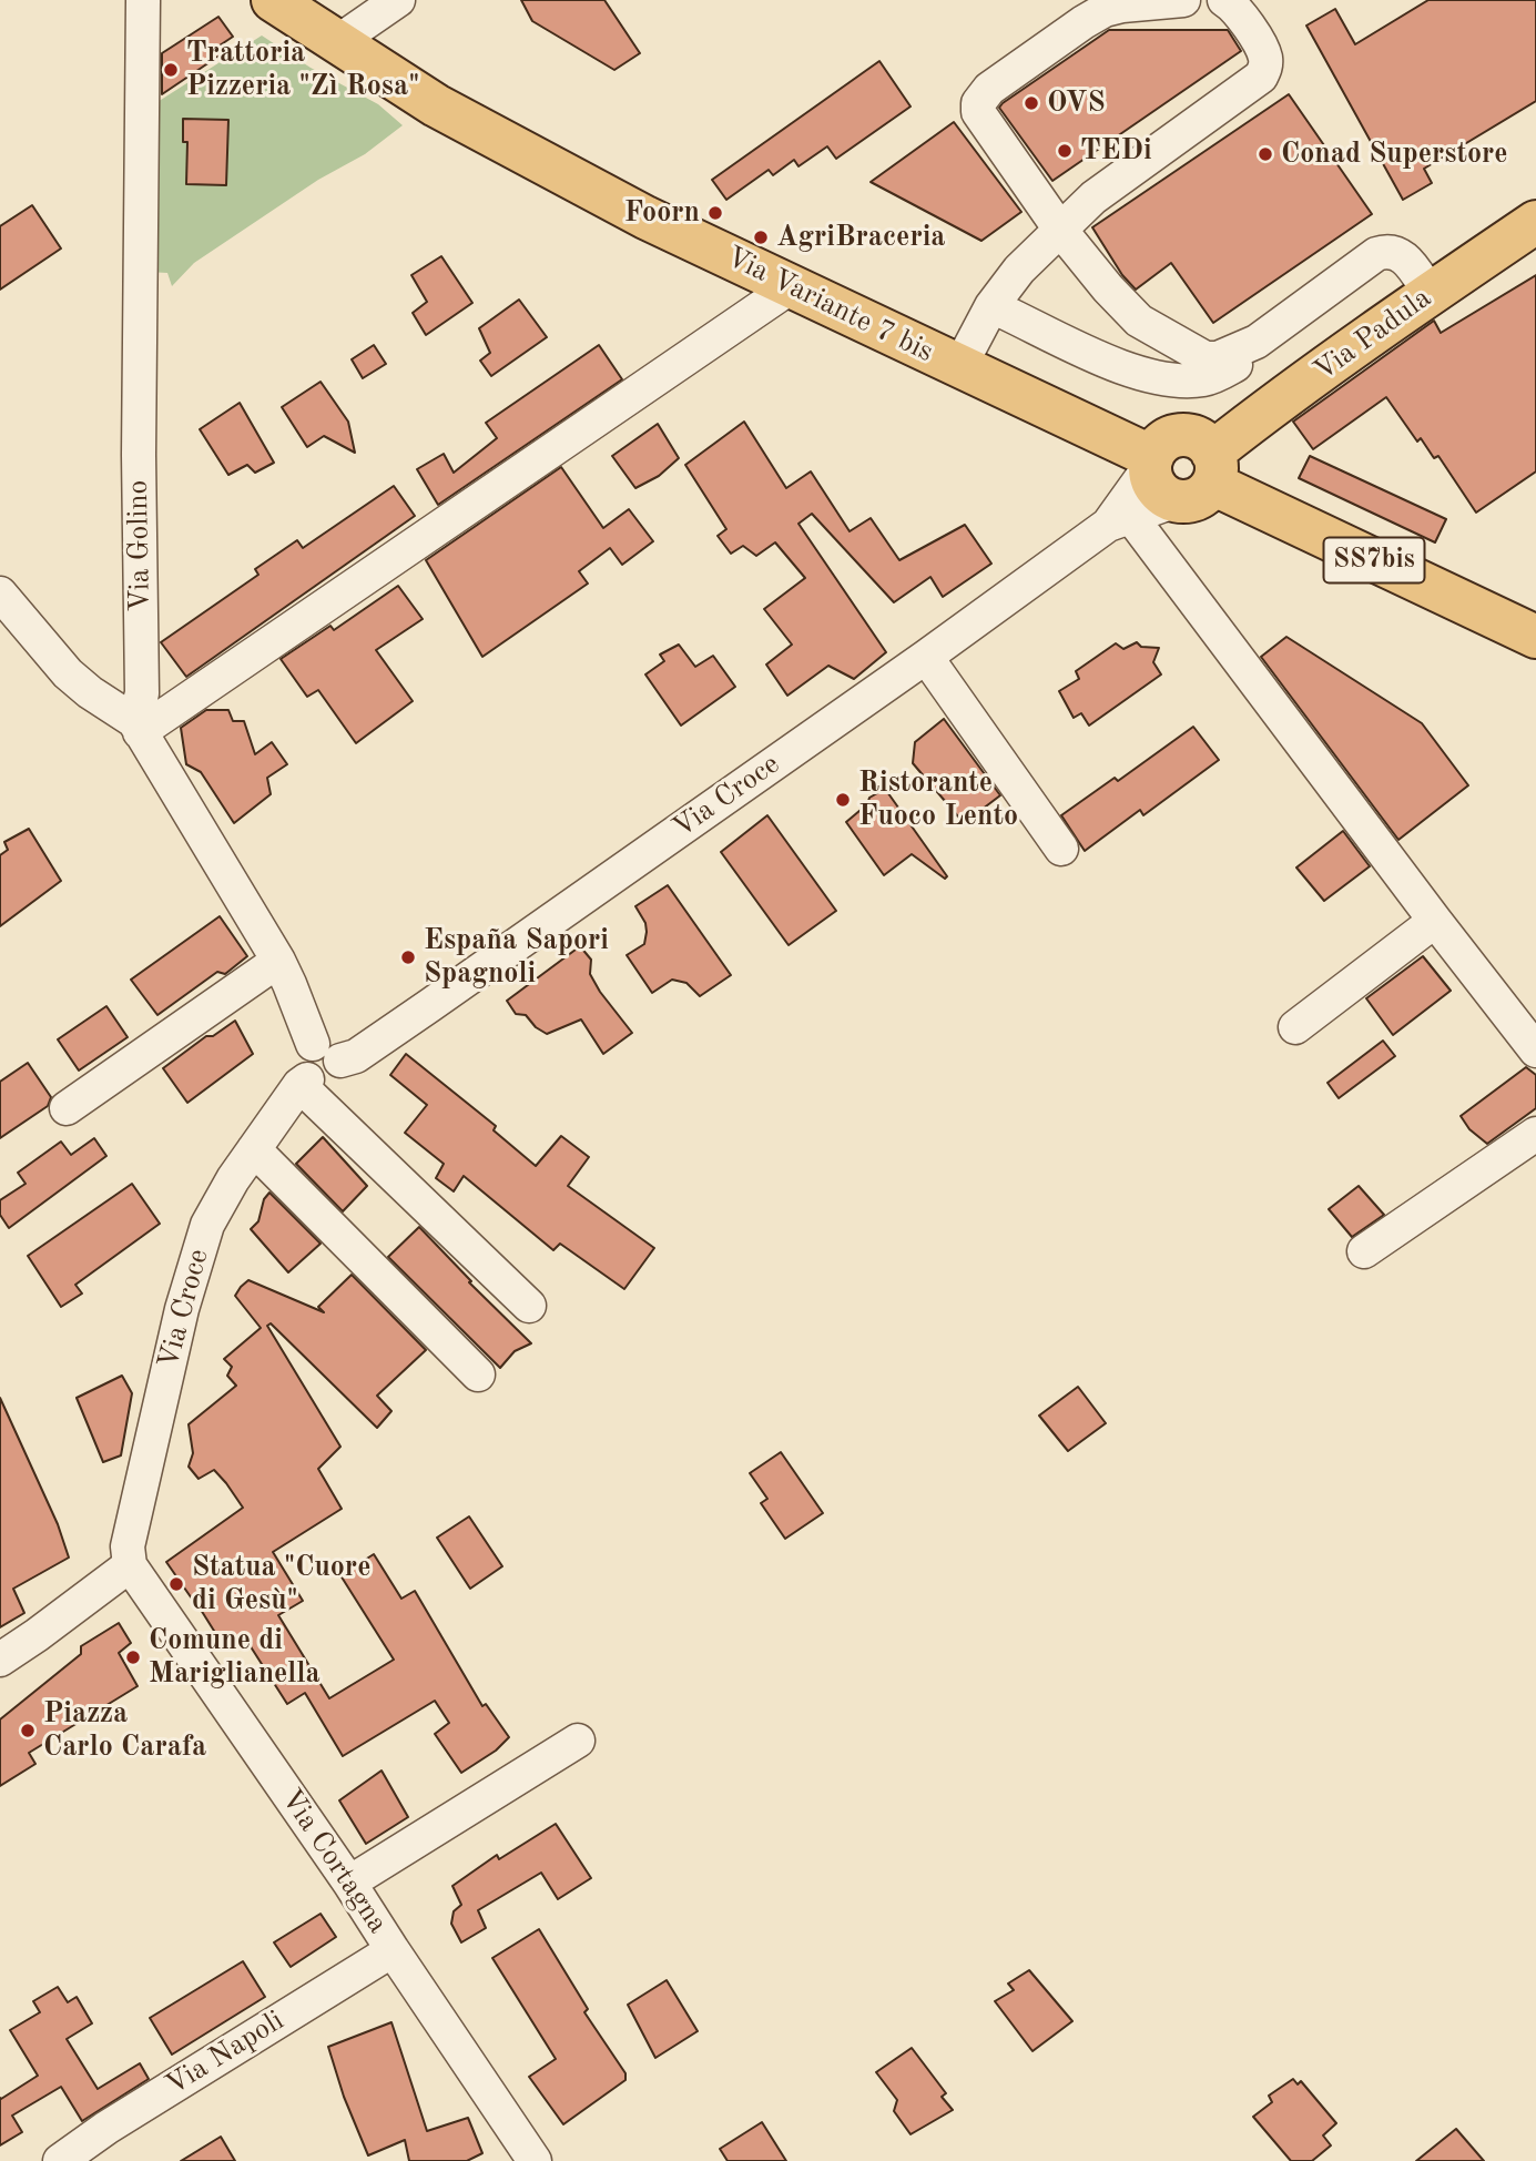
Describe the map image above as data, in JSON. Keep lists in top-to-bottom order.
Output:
{
  "streets": {
    "main road": ["Via Variante 7 bis", "Via Padula", "SS7bis"],
    "street": [
      "Via Golino",
      "Via Croce",
      "Via Cortagna",
      "Via Napoli"
    ]
  },
  "crossings": [
    ["Via Variante 7 bis", "Via Croce"],
    ["Via Padula", "SS7bis"],
    ["Via Padula", "Via Croce"],
    ["SS7bis", "Via Croce"],
    ["Via Croce", "Via Cortagna"],
    ["Via Cortagna", "Via Napoli"]
  ],
  "places": [
    "Trattoria Pizzeria \"Zì Rosa\"",
    "OVS",
    "TEDi",
    "Conad Superstore",
    "Foorn",
    "AgriBraceria",
    "Ristorante Fuoco Lento",
    "España Sapori Spagnoli",
    "Statua \"Cuore di Gesù\"",
    "Comune di Mariglianella",
    "Piazza Carlo Carafa"
  ]
}
